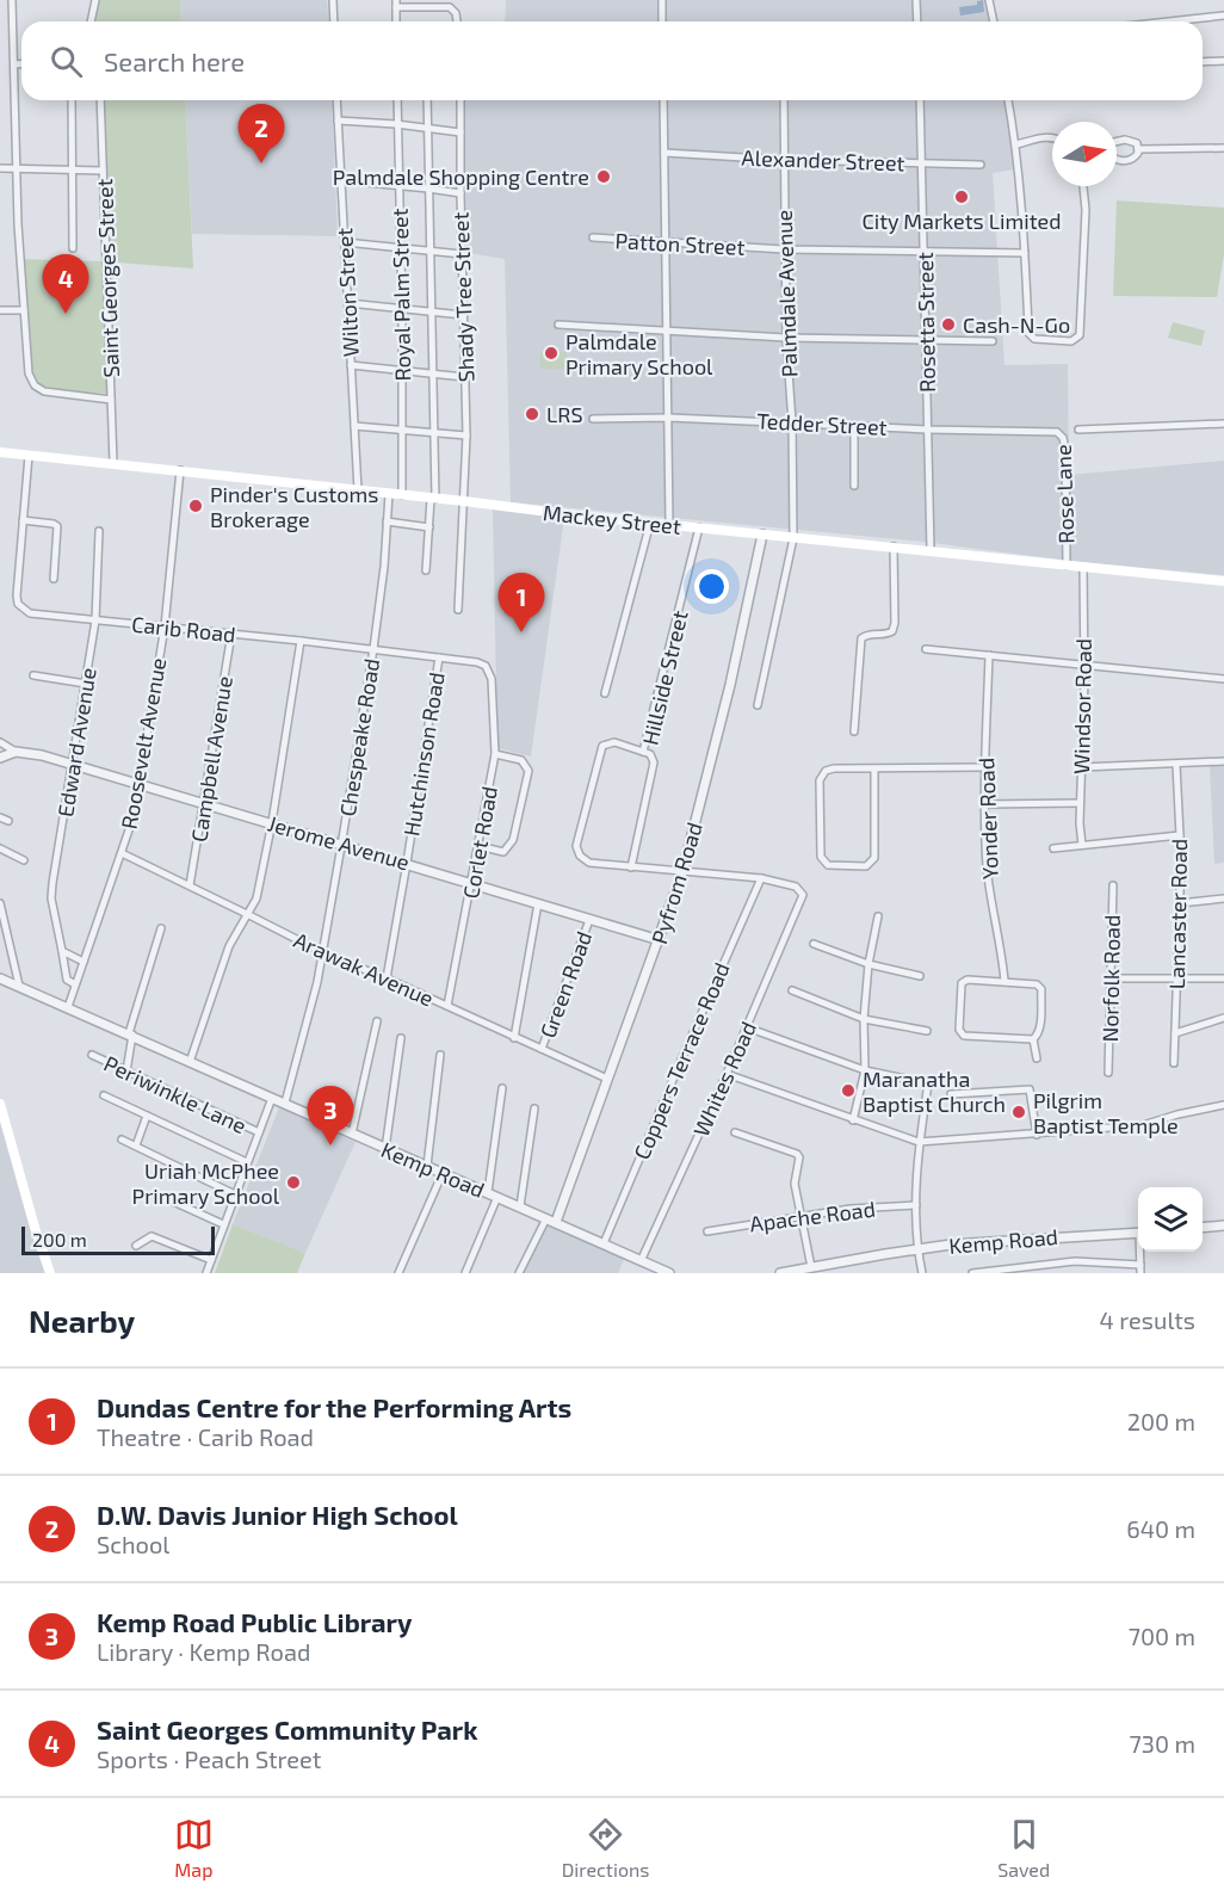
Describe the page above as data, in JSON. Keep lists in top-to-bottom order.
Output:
{
  "streets": {
    "main road": ["Mackey Street"],
    "street": [
      "Alexander Street",
      "Patton Street",
      "Saint Georges Street",
      "Wilton Street",
      "Palmdale Avenue",
      "Royal Palm Street",
      "Shady Tree Street",
      "Rosetta Street",
      "Tedder Street",
      "Rose Lane",
      "Carib Road",
      "Hillside Street",
      "Windsor Road",
      "Chespeake Road",
      "Edward Avenue",
      "Roosevelt Avenue",
      "Hutchinson Road",
      "Campbell Avenue",
      "Yonder Road",
      "Jerome Avenue",
      "Corlet Road",
      "Pyfrom Road",
      "Lancaster Road",
      "Arawak Avenue",
      "Norfolk Road",
      "Green Road",
      "Coppers Terrace Road",
      "Whites Road",
      "Periwinkle Lane",
      "Kemp Road",
      "Apache Road"
    ]
  },
  "crossings": [
    ["Alexander Street", "Palmdale Avenue"],
    ["Alexander Street", "Rosetta Street"],
    ["Patton Street", "Palmdale Avenue"],
    ["Patton Street", "Rosetta Street"],
    ["Saint Georges Street", "Mackey Street"],
    ["Wilton Street", "Mackey Street"],
    ["Palmdale Avenue", "Tedder Street"],
    ["Palmdale Avenue", "Mackey Street"],
    ["Royal Palm Street", "Mackey Street"],
    ["Shady Tree Street", "Mackey Street"],
    ["Rosetta Street", "Tedder Street"],
    ["Rosetta Street", "Mackey Street"],
    ["Tedder Street", "Rose Lane"],
    ["Rose Lane", "Mackey Street"],
    ["Mackey Street", "Carib Road"],
    ["Mackey Street", "Hillside Street"],
    ["Mackey Street", "Windsor Road"],
    ["Mackey Street", "Chespeake Road"],
    ["Mackey Street", "Roosevelt Avenue"],
    ["Mackey Street", "Pyfrom Road"],
    ["Carib Road", "Chespeake Road"],
    ["Carib Road", "Edward Avenue"],
    ["Carib Road", "Roosevelt Avenue"],
    ["Carib Road", "Hutchinson Road"],
    ["Carib Road", "Campbell Avenue"],
    ["Carib Road", "Corlet Road"],
    ["Chespeake Road", "Jerome Avenue"],
    ["Chespeake Road", "Arawak Avenue"],
    ["Chespeake Road", "Kemp Road"],
    ["Edward Avenue", "Roosevelt Avenue"],
    ["Edward Avenue", "Jerome Avenue"],
    ["Roosevelt Avenue", "Jerome Avenue"],
    ["Roosevelt Avenue", "Arawak Avenue"],
    ["Roosevelt Avenue", "Kemp Road"],
    ["Hutchinson Road", "Jerome Avenue"],
    ["Hutchinson Road", "Arawak Avenue"],
    ["Campbell Avenue", "Jerome Avenue"],
    ["Campbell Avenue", "Arawak Avenue"],
    ["Jerome Avenue", "Corlet Road"],
    ["Jerome Avenue", "Pyfrom Road"],
    ["Jerome Avenue", "Green Road"],
    ["Corlet Road", "Arawak Avenue"],
    ["Pyfrom Road", "Arawak Avenue"],
    ["Pyfrom Road", "Kemp Road"],
    ["Arawak Avenue", "Green Road"],
    ["Coppers Terrace Road", "Whites Road"],
    ["Coppers Terrace Road", "Kemp Road"],
    ["Whites Road", "Kemp Road"]
  ],
  "places": [
    "Palmdale Shopping Centre",
    "City Markets Limited",
    "Cash-N-Go",
    "Palmdale Primary School",
    "LRS",
    "Pinder's Customs Brokerage",
    "Maranatha Baptist Church",
    "Pilgrim Baptist Temple",
    "Uriah McPhee Primary School"
  ],
  "scale_bar": "200 m",
  "north": "right",
  "page": {
    "search": "Search here",
    "pins": [
      "2",
      "4",
      "1",
      "3"
    ],
    "scale": "200 m",
    "heading": ["Nearby", "4 results"],
    "list": [
      {
        "mark": "1",
        "name": "Dundas Centre for the Performing Arts",
        "note": "Theatre · Carib Road",
        "value": "200 m"
      },
      {
        "mark": "2",
        "name": "D.W. Davis Junior High School",
        "note": "School",
        "value": "640 m"
      },
      {
        "mark": "3",
        "name": "Kemp Road Public Library",
        "note": "Library · Kemp Road",
        "value": "700 m"
      },
      {
        "mark": "4",
        "name": "Saint Georges Community Park",
        "note": "Sports · Peach Street",
        "value": "730 m"
      }
    ],
    "nav": ["Map", "Directions", "Saved"]
  }
}
